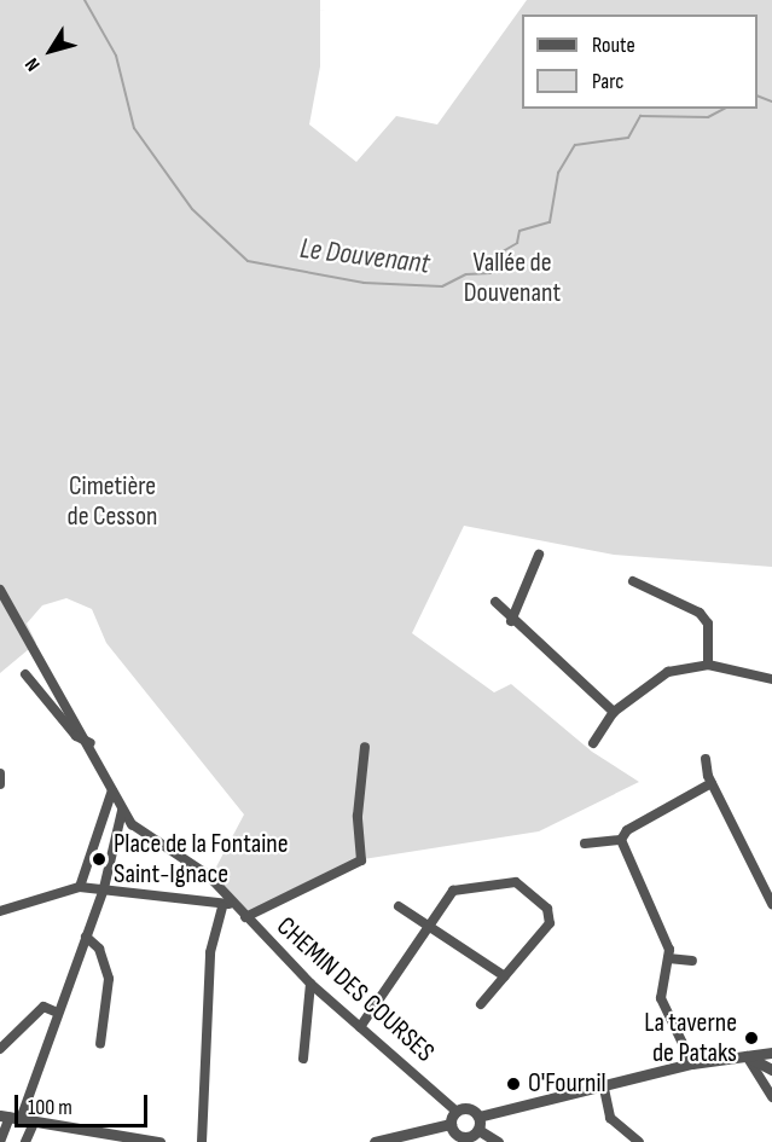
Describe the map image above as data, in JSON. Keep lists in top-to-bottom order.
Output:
{
  "streets": {
    "street": ["CHEMIN DES COURSES"]
  },
  "water": ["Le Douvenant"],
  "parks": ["Vallée de Douvenant", "Cimetière de Cesson"],
  "places": ["Place de la Fontaine Saint-Ignace", "La taverne de Pataks", "O'Fournil"],
  "legend": ["Route", "Parc"],
  "scale_bar": "100 m",
  "north": "bottom left"
}
